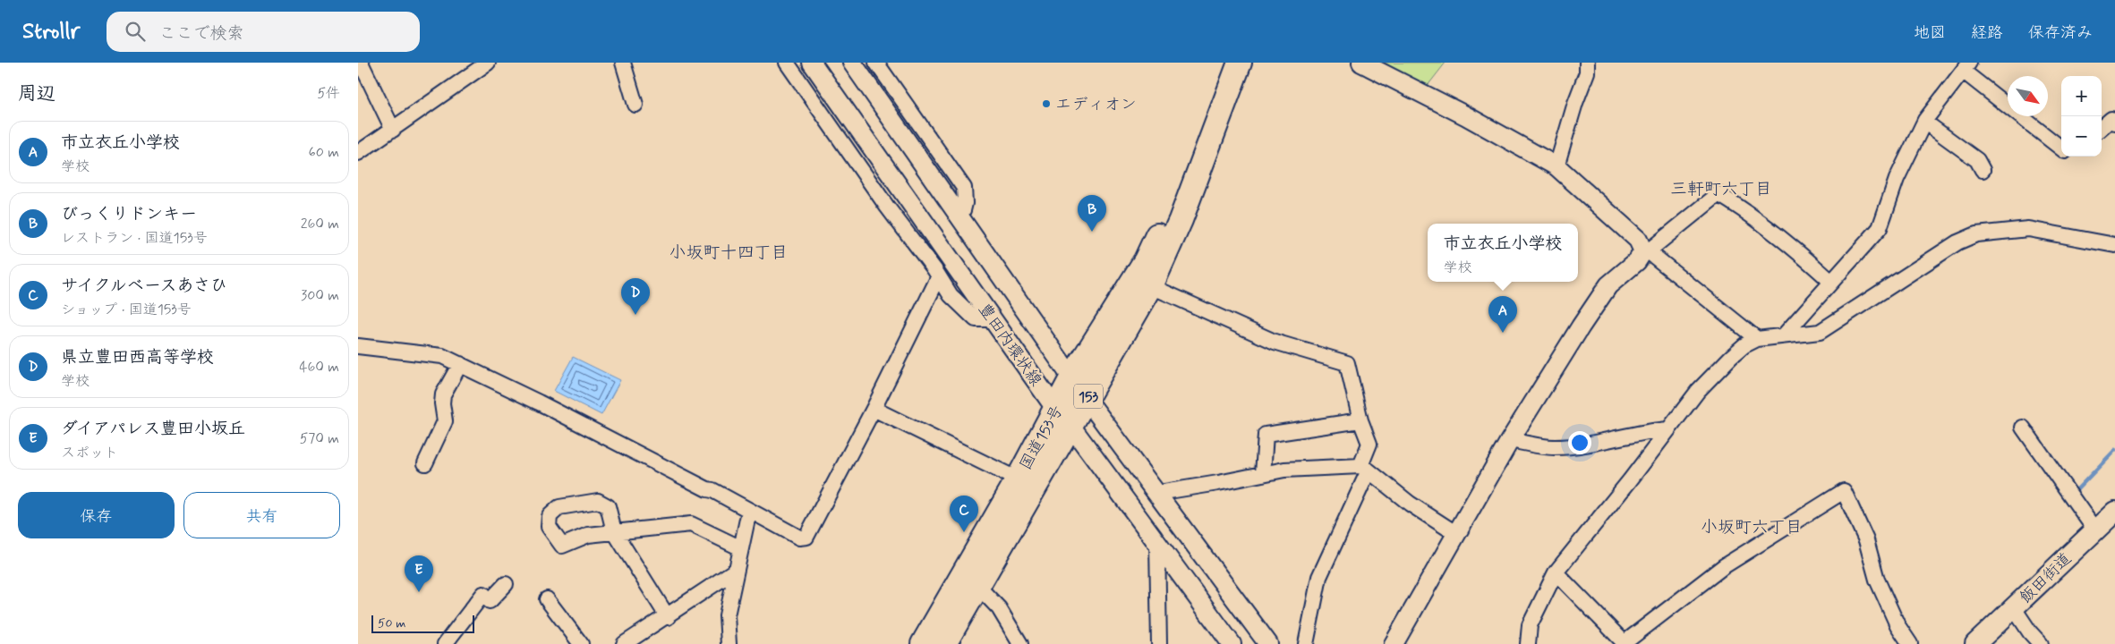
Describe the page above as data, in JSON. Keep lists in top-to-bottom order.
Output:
{
  "streets": {
    "highway": ["153", "国道153号"],
    "main road": ["飯田街道"],
    "street": ["豊田内環状線"]
  },
  "crossings": [
    ["豊田内環状線", "国道153号"]
  ],
  "districts": ["三軒町六丁目", "小坂町十四丁目", "小坂町六丁目"],
  "places": ["エディオン"],
  "scale_bar": "50 m",
  "north": "bottom right",
  "page": {
    "header": "Strollr",
    "search": "ここで検索",
    "nav": ["地図", "経路", "保存済み"],
    "heading": ["周辺", "5件"],
    "map_buttons": ["+", "−"],
    "list": [
      {
        "mark": "A",
        "name": "市立衣丘小学校",
        "note": "学校",
        "value": "60 m"
      },
      {
        "mark": "B",
        "name": "びっくりドンキー",
        "note": "レストラン · 国道153号",
        "value": "260 m"
      },
      {
        "mark": "C",
        "name": "サイクルベースあさひ",
        "note": "ショップ · 国道153号",
        "value": "300 m"
      },
      {
        "mark": "D",
        "name": "県立豊田西高等学校",
        "note": "学校",
        "value": "460 m"
      },
      {
        "mark": "E",
        "name": "ダイアパレス豊田小坂丘",
        "note": "スポット",
        "value": "570 m"
      }
    ],
    "pins": [
      "B",
      "D",
      "A",
      "C",
      "E"
    ],
    "popup": ["市立衣丘小学校", "学校"],
    "buttons": ["保存", "共有"],
    "scale": "50 m"
  }
}
